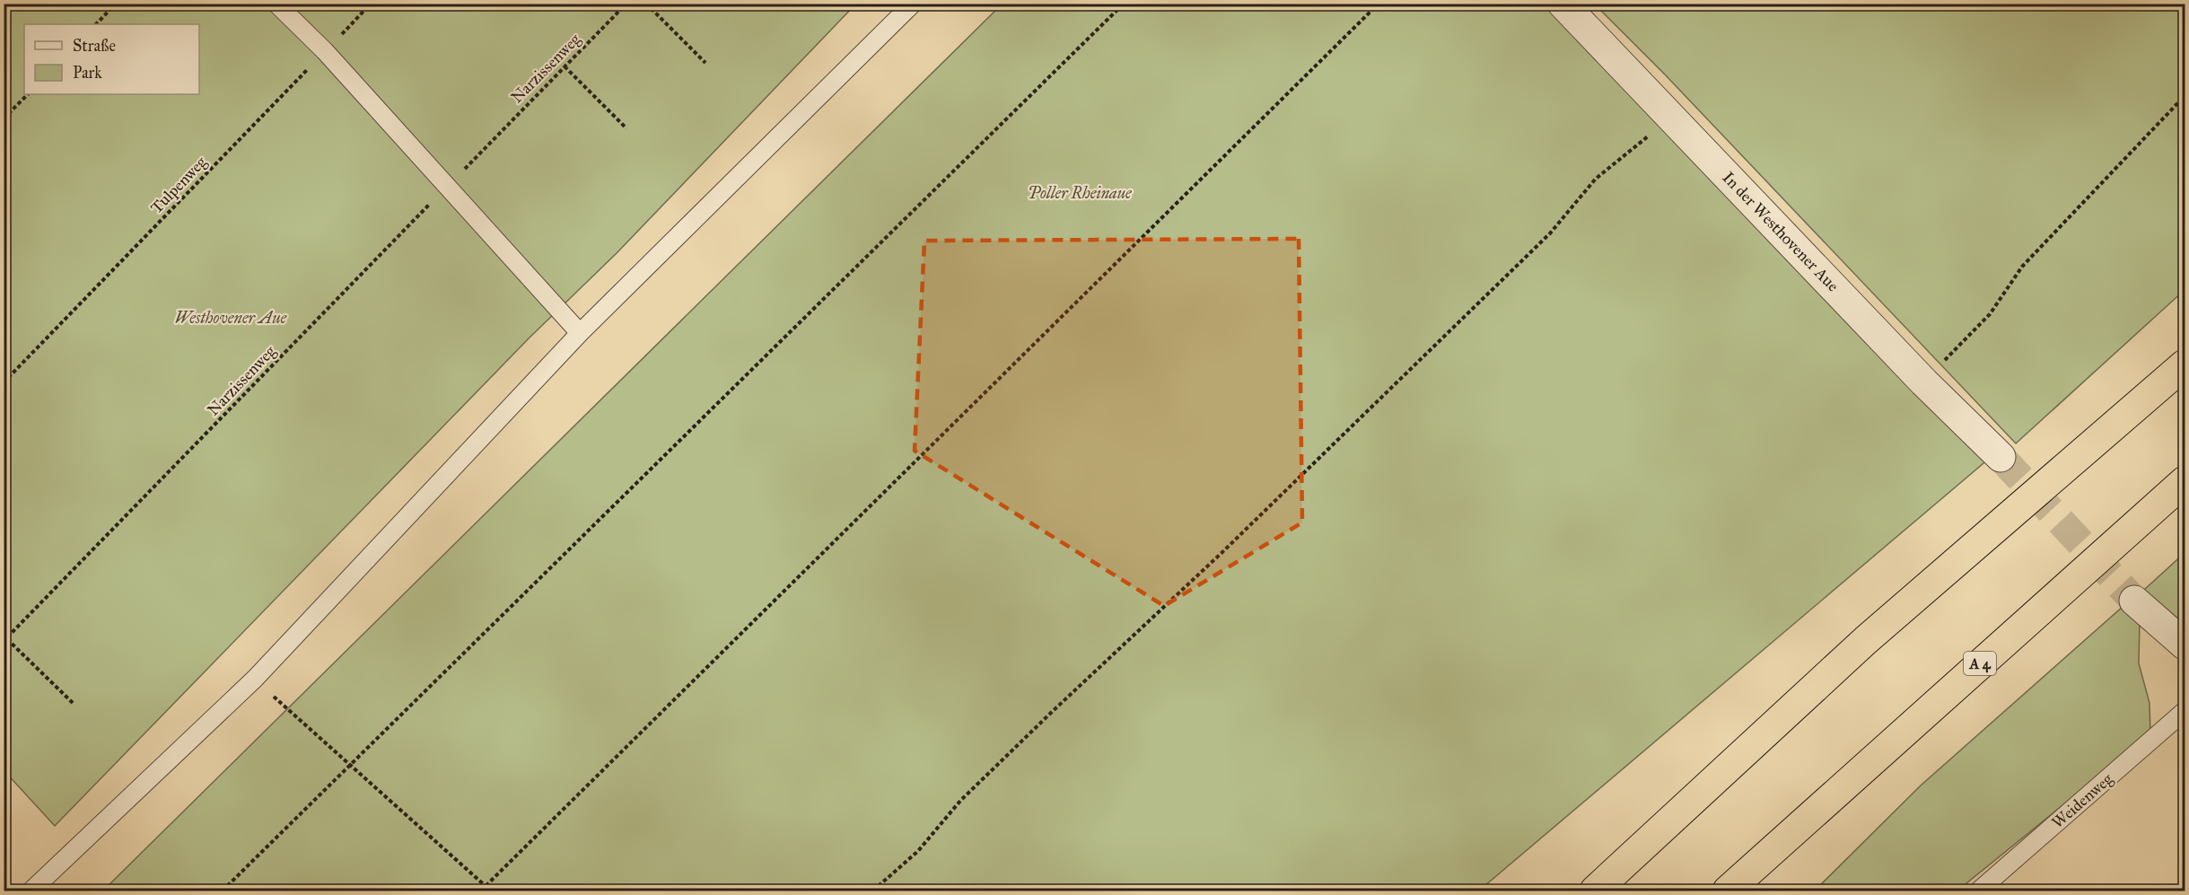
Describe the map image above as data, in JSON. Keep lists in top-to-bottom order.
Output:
{
  "streets": {
    "highway": ["A 4"],
    "street": ["In der Westhovener Aue"],
    "lane": ["Weidenweg"],
    "path": ["Narzissenweg", "Tulpenweg"]
  },
  "parks": ["Poller Rheinaue", "Westhovener Aue"],
  "legend": ["Straße", "Park"]
}
